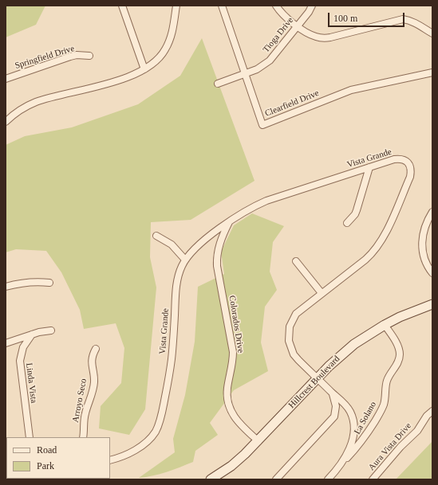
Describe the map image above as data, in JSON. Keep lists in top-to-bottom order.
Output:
{
  "streets": {
    "street": [
      "Tioga Drive",
      "Springfield Drive",
      "Clearfield Drive",
      "Vista Grande",
      "Colorados Drive",
      "Hillcrest Boulevard",
      "Linda Vista",
      "Arroyo Seco",
      "La Solano",
      "Aura Vista Drive"
    ]
  },
  "crossings": [
    ["Tioga Drive", "Clearfield Drive"],
    ["Vista Grande", "Colorados Drive"],
    ["Vista Grande", "Hillcrest Boulevard"],
    ["Vista Grande", "La Solano"],
    ["Colorados Drive", "Hillcrest Boulevard"],
    ["Hillcrest Boulevard", "La Solano"]
  ],
  "legend": ["Road", "Park"],
  "scale_bar": "100 m"
}
